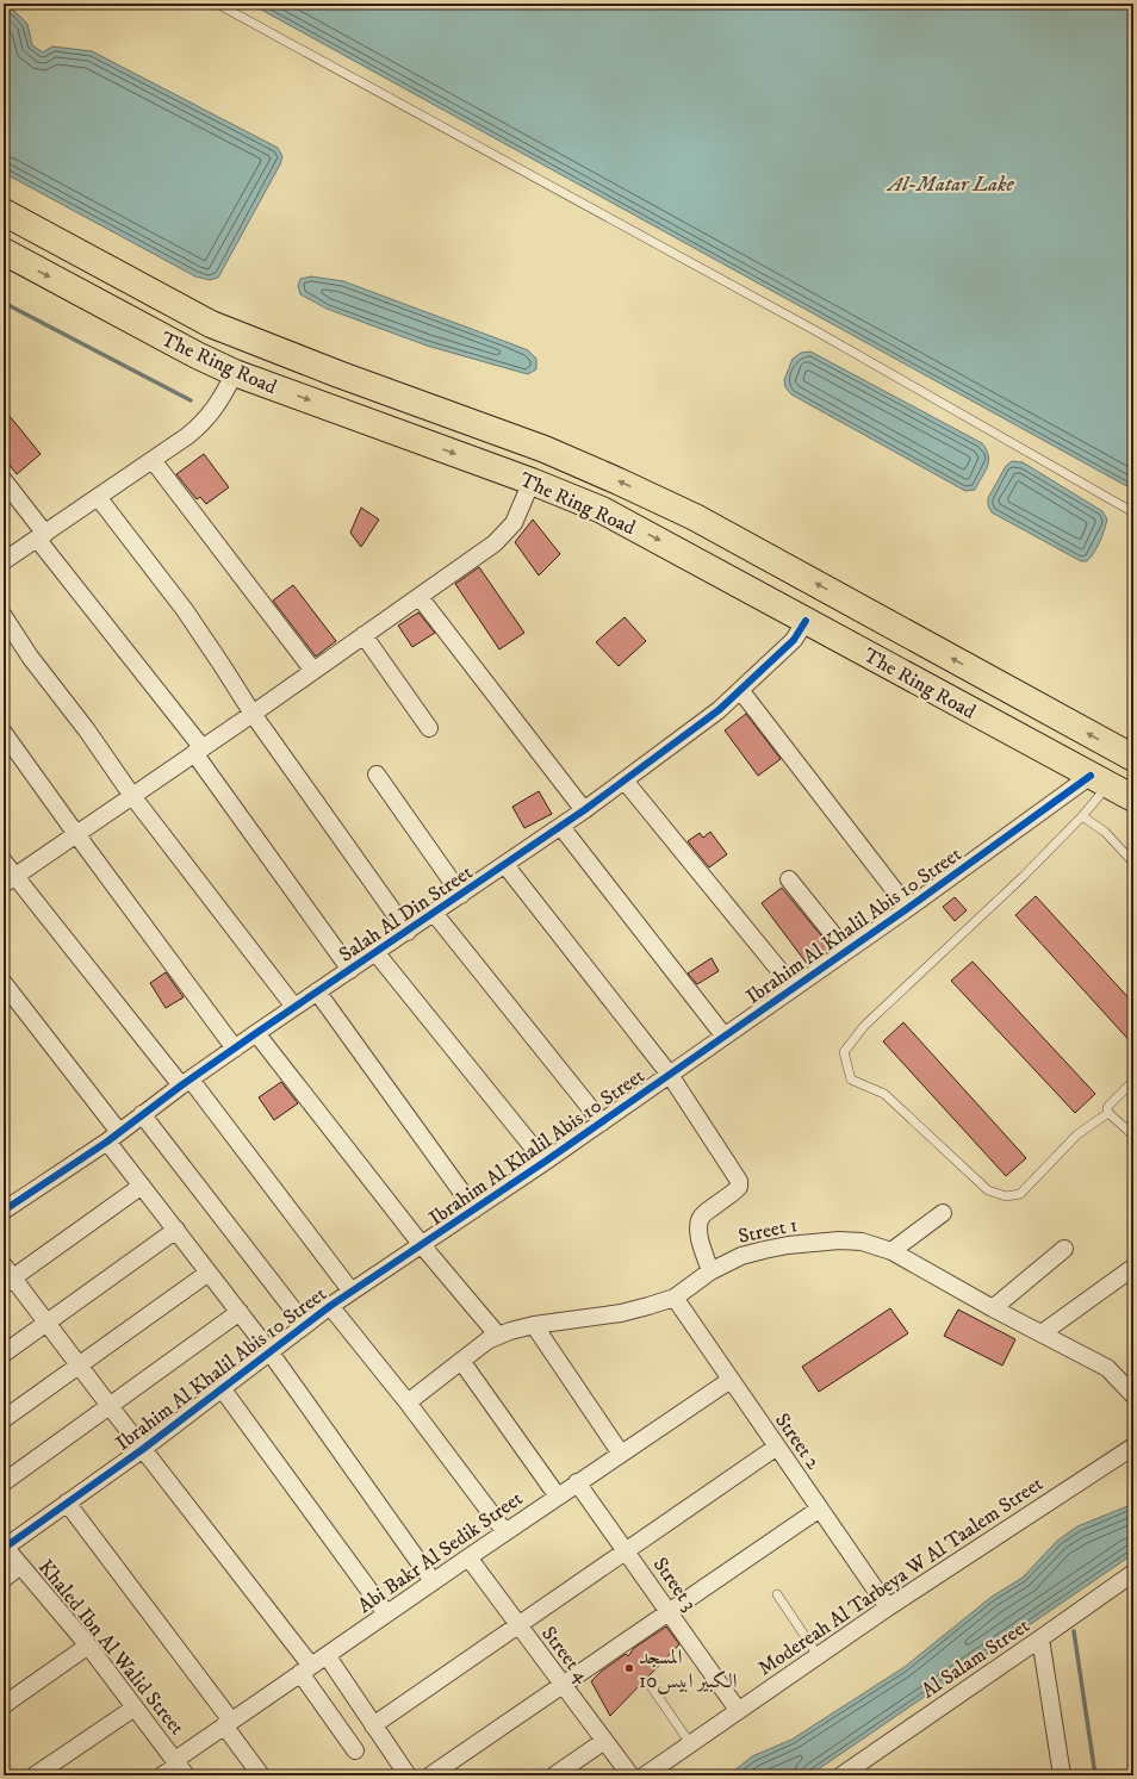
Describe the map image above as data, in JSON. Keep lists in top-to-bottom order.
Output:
{
  "streets": {
    "main road": ["The Ring Road"],
    "street": [
      "Salah Al Din Street",
      "Ibrahim Al Khalil Abis 10 Street",
      "Street 1",
      "Street 2",
      "Abi Bakr Al Sedik Street",
      "Modereah Al Tarbeya W Al Taalem Street",
      "Street 3",
      "Khaled Ibn Al Walid Street",
      "Street 4",
      "Al Salam Street"
    ]
  },
  "crossings": [
    ["The Ring Road", "Salah Al Din Street"],
    ["The Ring Road", "Ibrahim Al Khalil Abis 10 Street"],
    ["Ibrahim Al Khalil Abis 10 Street", "Khaled Ibn Al Walid Street"],
    ["Street 1", "Street 2"],
    ["Street 2", "Abi Bakr Al Sedik Street"],
    ["Street 2", "Modereah Al Tarbeya W Al Taalem Street"],
    ["Abi Bakr Al Sedik Street", "Street 3"],
    ["Abi Bakr Al Sedik Street", "Khaled Ibn Al Walid Street"],
    ["Abi Bakr Al Sedik Street", "Street 4"],
    ["Modereah Al Tarbeya W Al Taalem Street", "Street 3"]
  ],
  "water": ["Al-Matar Lake"],
  "places": ["المسجد الكبير ابيس10"]
}
